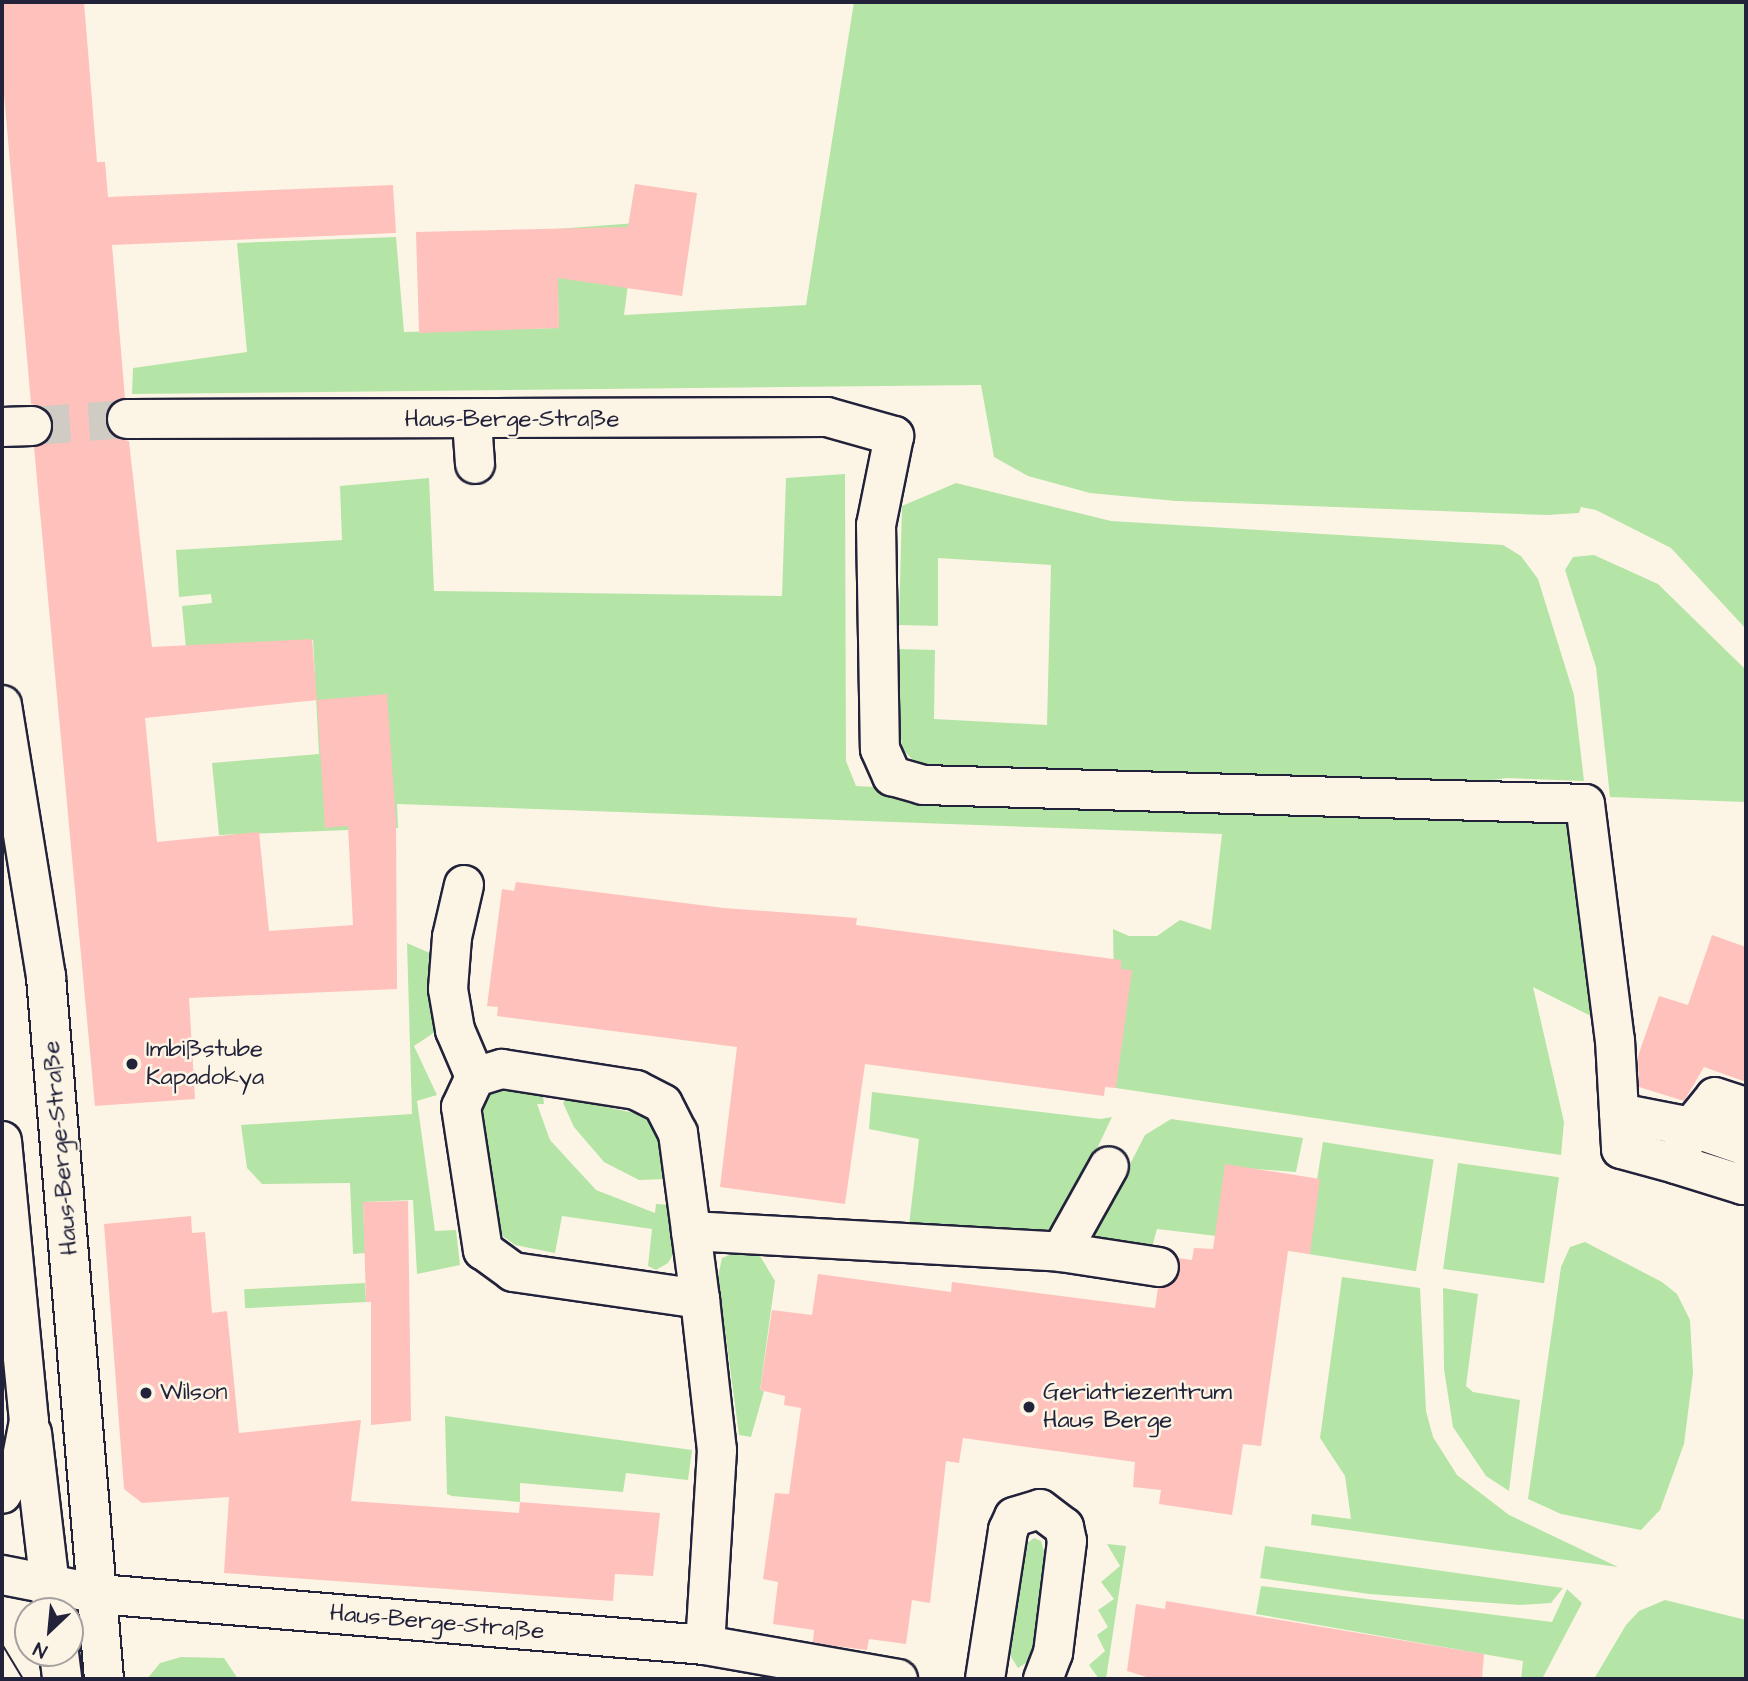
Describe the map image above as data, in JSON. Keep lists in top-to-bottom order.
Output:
{
  "streets": {
    "street": ["Haus-Berge-Straße"]
  },
  "places": ["Imbißstube Kapadokya", "Wilson", "Geriatriezentrum Haus Berge"],
  "north": "bottom left"
}
